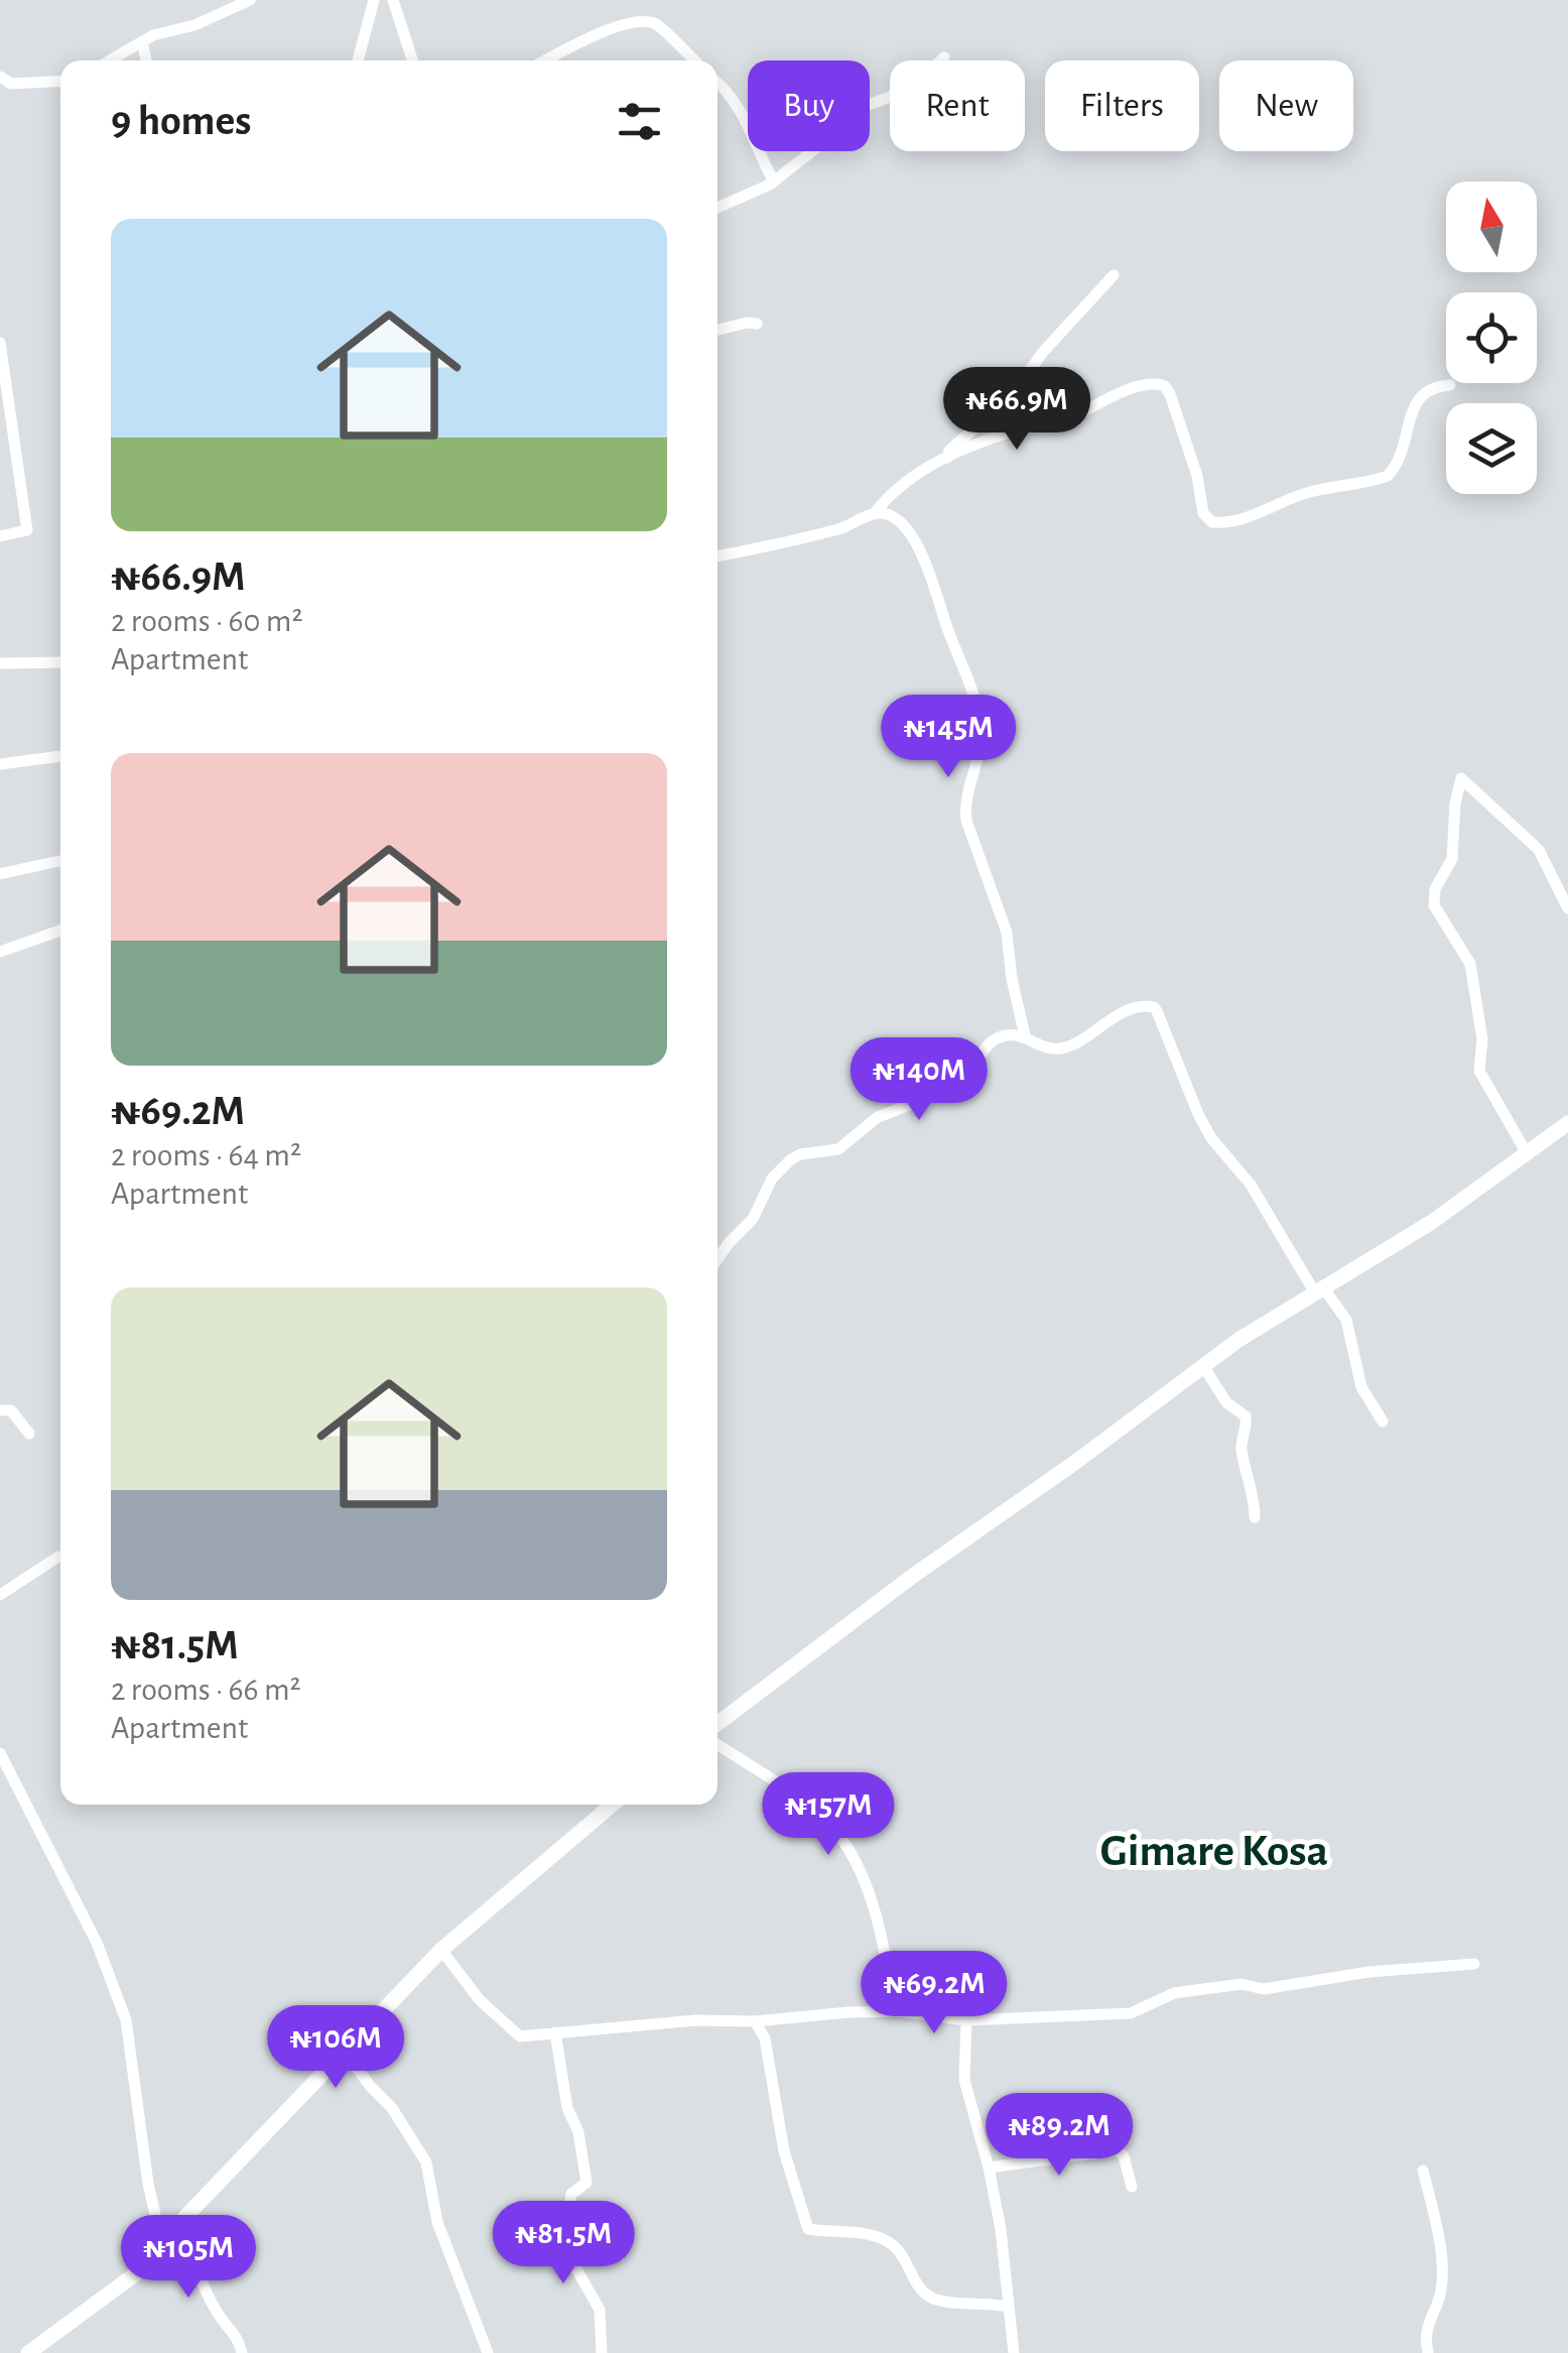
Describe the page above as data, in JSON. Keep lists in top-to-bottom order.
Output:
{
  "districts": ["Gimare Kosa"],
  "north": "top",
  "page": {
    "chip": [
      "Buy",
      "Rent",
      "Filters",
      "New"
    ],
    "heading": "9 homes",
    "list": [
      {
        "name": "₦66.9M",
        "note": "2 rooms · 60 m² · Apartment"
      },
      {
        "name": "₦69.2M",
        "note": "2 rooms · 64 m² · Apartment"
      },
      {
        "name": "₦81.5M",
        "note": "2 rooms · 66 m² · Apartment"
      }
    ],
    "price": [
      "₦66.9M",
      "₦145M",
      "₦140M",
      "₦157M",
      "₦69.2M",
      "₦106M",
      "₦89.2M",
      "₦81.5M",
      "₦105M"
    ]
  }
}
